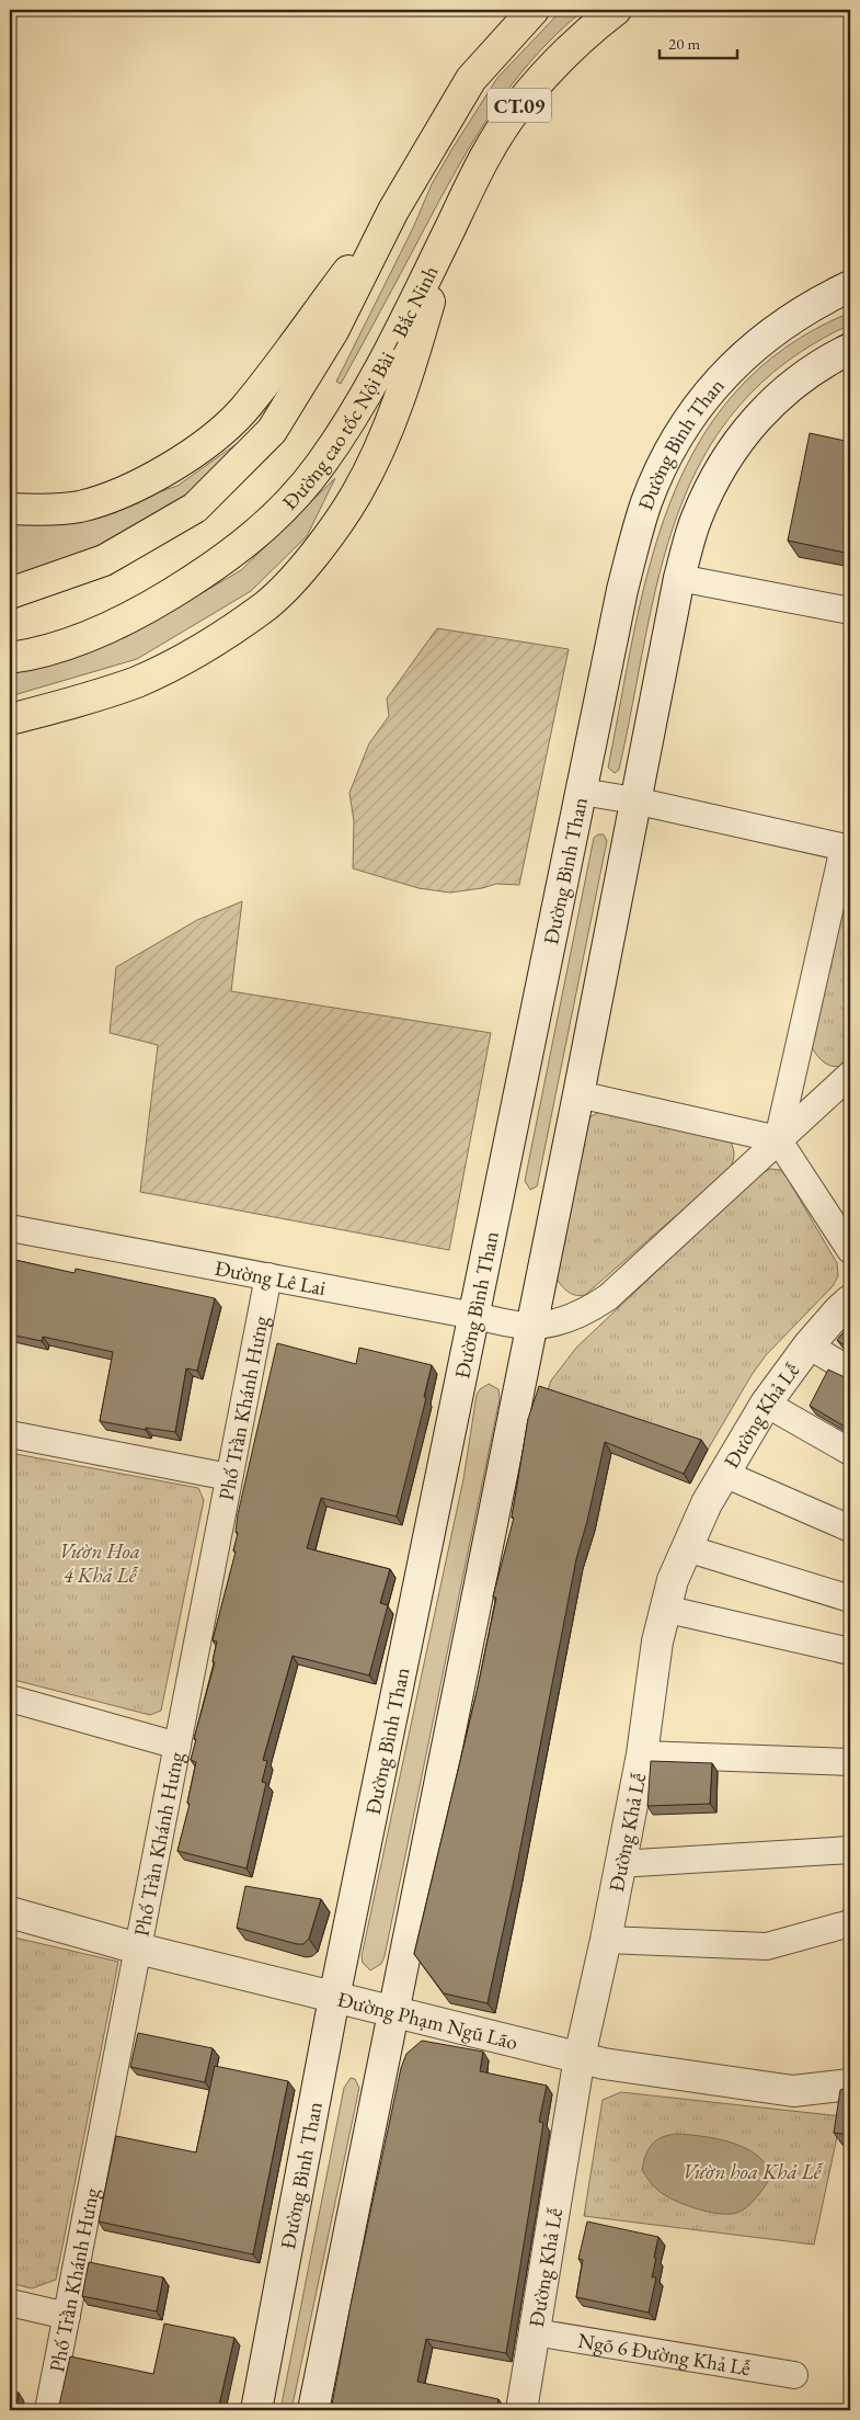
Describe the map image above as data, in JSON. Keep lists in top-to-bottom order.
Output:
{
  "streets": {
    "highway": ["CT.09", "Đường cao tốc Nội Bài – Bắc Ninh"],
    "main road": ["Đường Bình Than", "Đường Khả Lễ", "Đường Phạm Ngũ Lão"],
    "street": ["Đường Lê Lai", "Phố Trần Khánh Hưng", "Ngõ 6 Đường Khả Lễ"]
  },
  "crossings": [
    ["Đường Bình Than", "Đường Lê Lai"],
    ["Đường Bình Than", "Đường Phạm Ngũ Lão"],
    ["Đường Lê Lai", "Phố Trần Khánh Hưng"],
    ["Phố Trần Khánh Hưng", "Đường Phạm Ngũ Lão"],
    ["Đường Khả Lễ", "Đường Phạm Ngũ Lão"],
    ["Đường Khả Lễ", "Ngõ 6 Đường Khả Lễ"]
  ],
  "parks": ["Vườn Hoa 4 Khả Lễ", "Vườn hoa Khả Lễ"],
  "scale_bar": "20 m"
}
